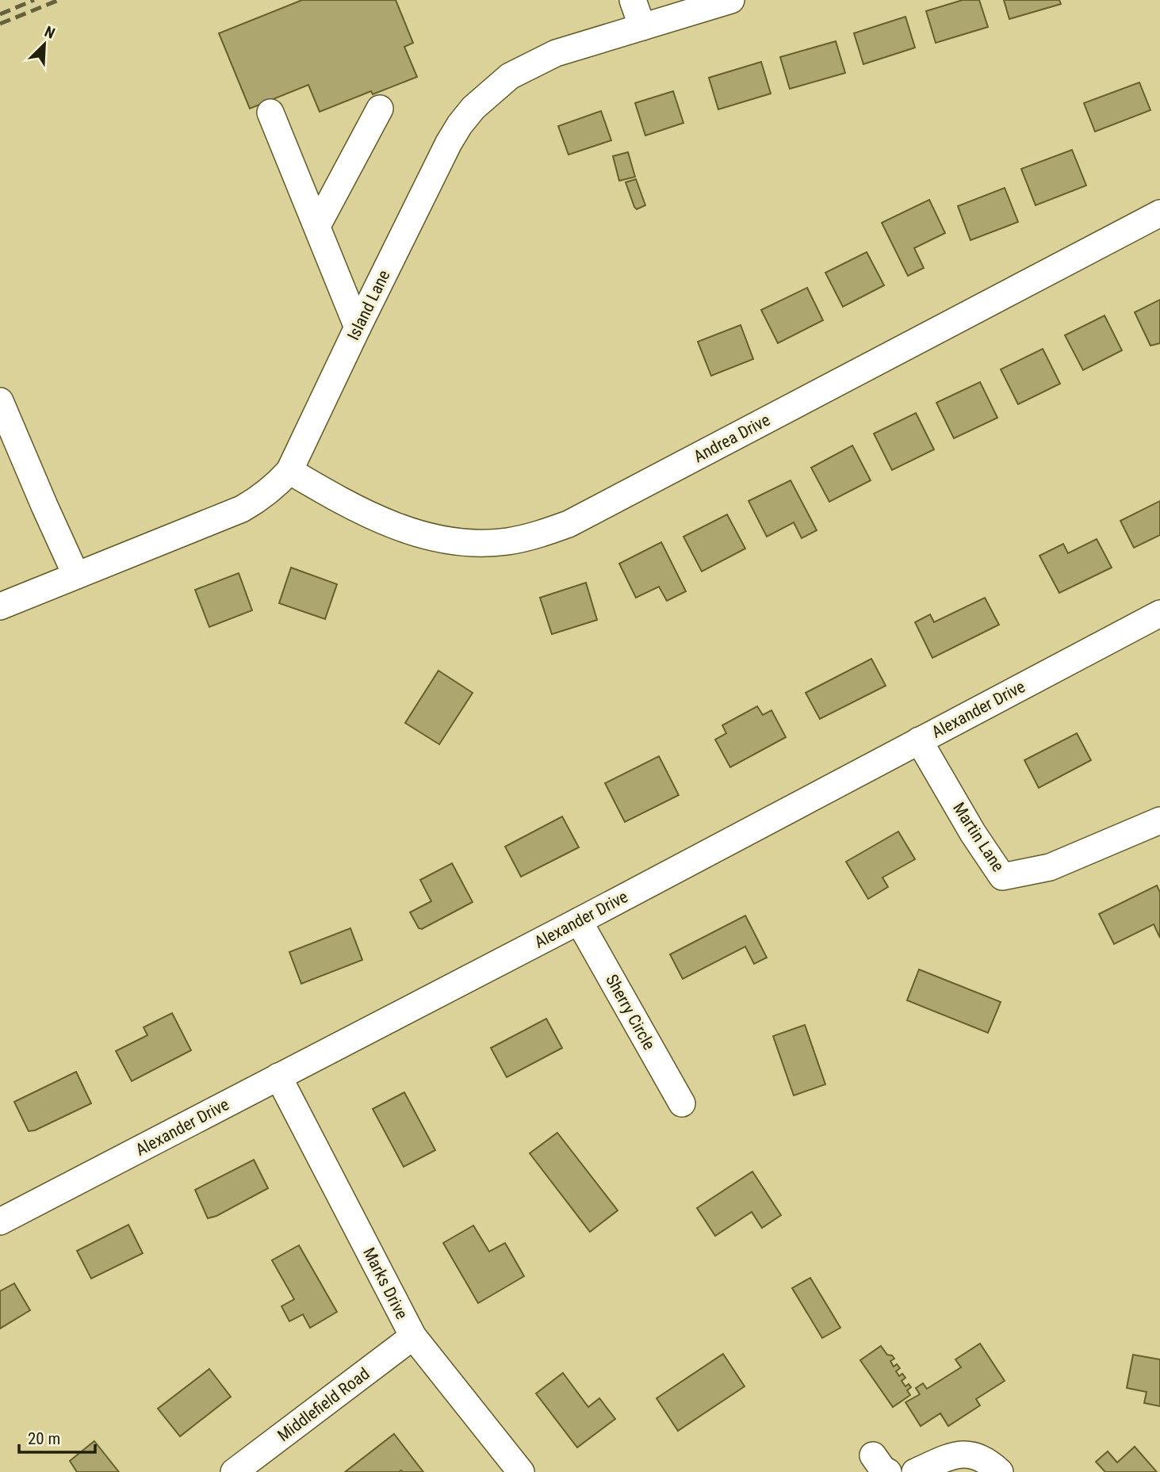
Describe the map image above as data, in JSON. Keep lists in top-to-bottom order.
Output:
{
  "streets": {
    "street": [
      "Island Lane",
      "Andrea Drive",
      "Alexander Drive",
      "Martin Lane",
      "Sherry Circle",
      "Marks Drive",
      "Middlefield Road"
    ]
  },
  "crossings": [
    ["Island Lane", "Andrea Drive"],
    ["Alexander Drive", "Martin Lane"],
    ["Alexander Drive", "Sherry Circle"],
    ["Alexander Drive", "Marks Drive"],
    ["Marks Drive", "Middlefield Road"]
  ],
  "scale_bar": "20 m",
  "north": "top right"
}
